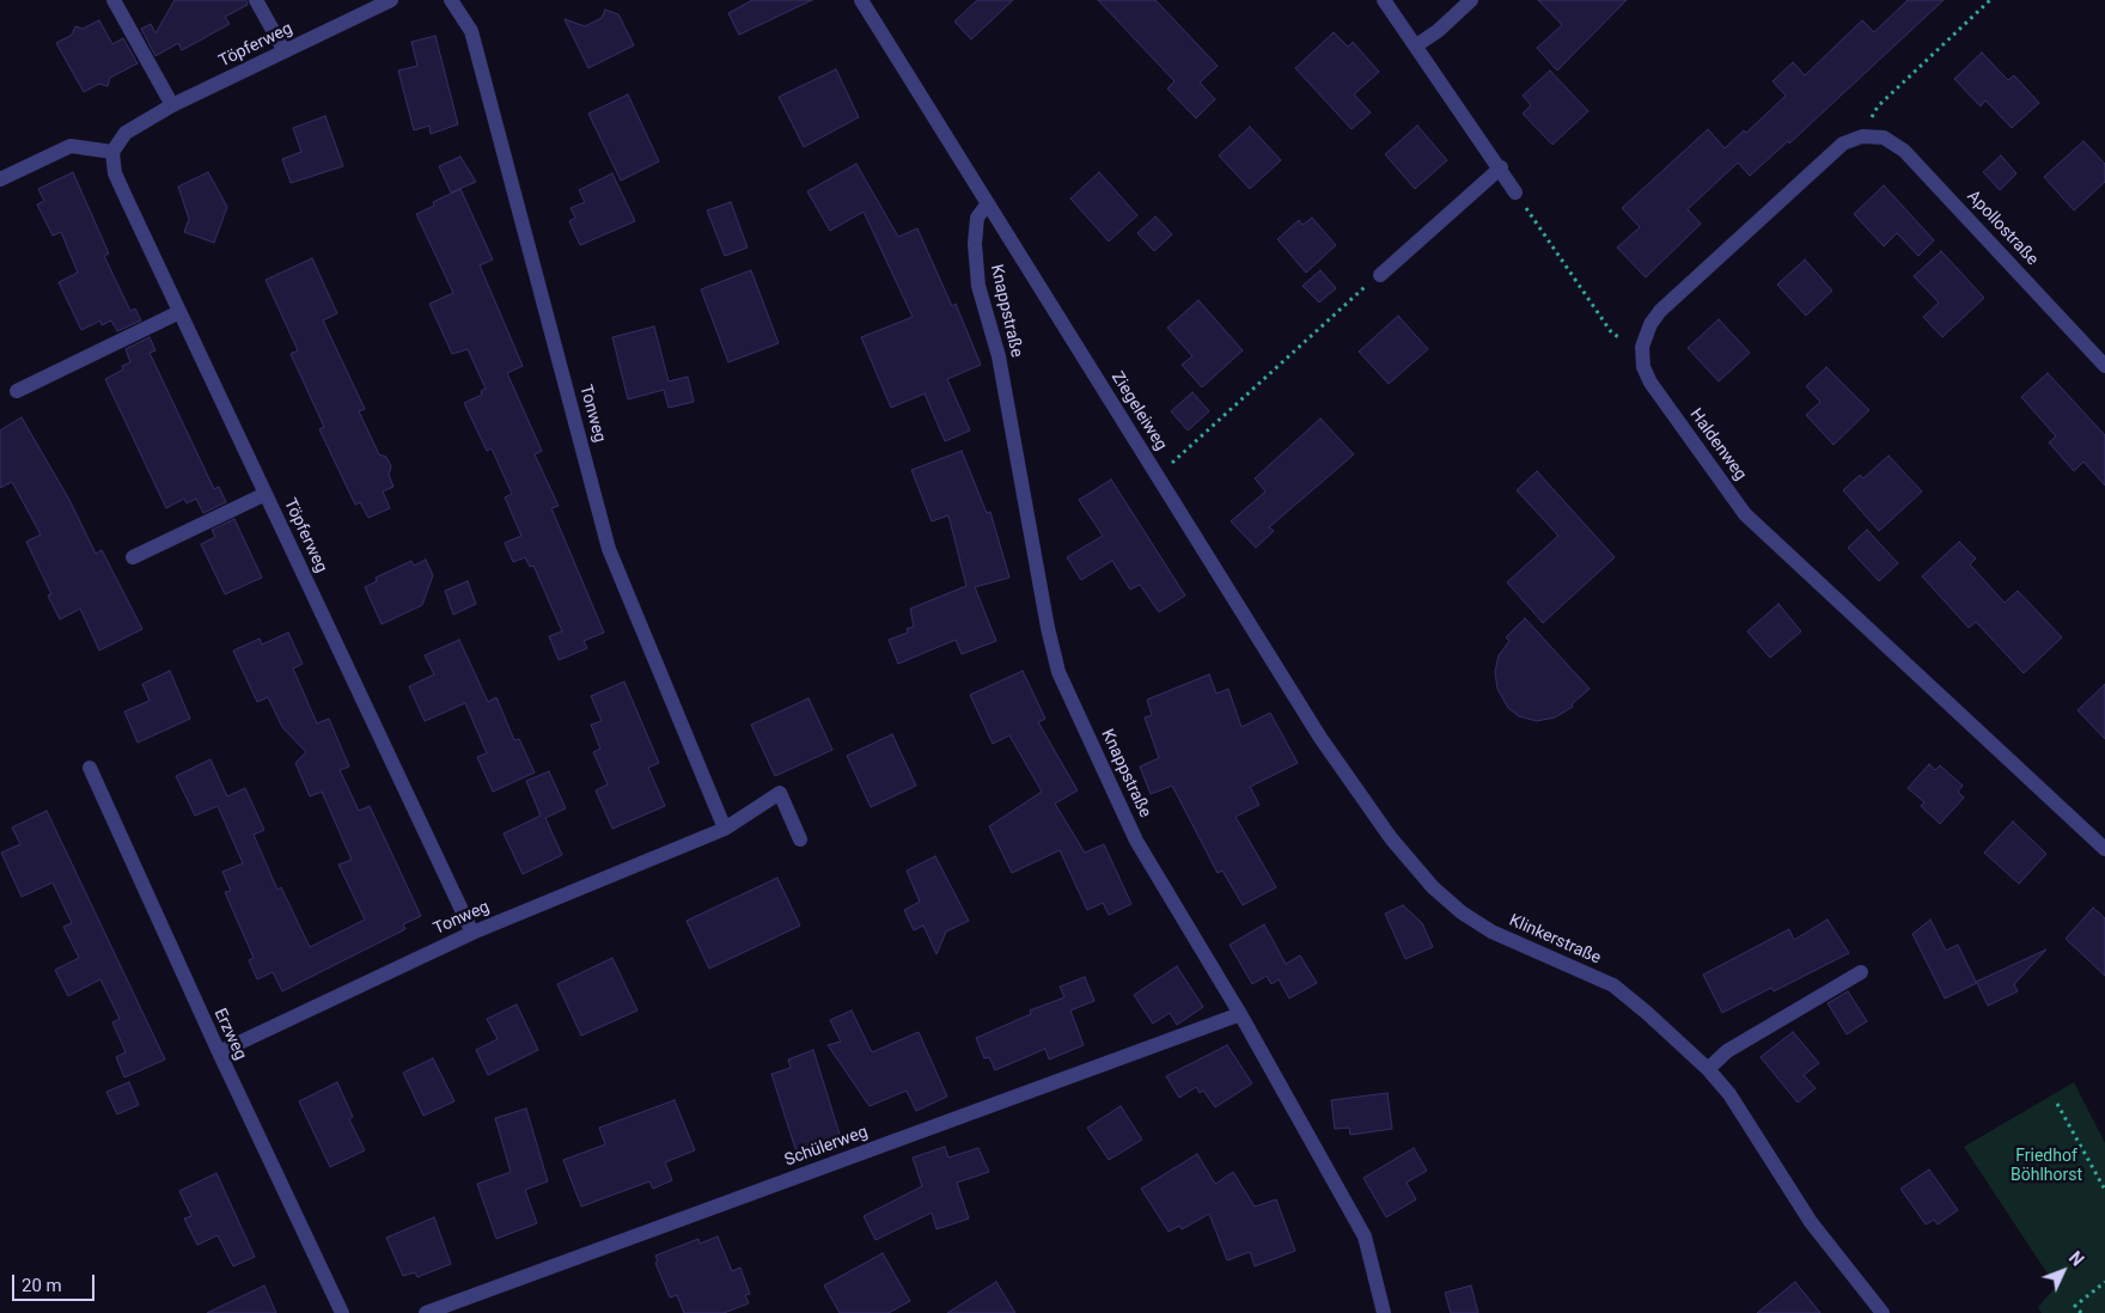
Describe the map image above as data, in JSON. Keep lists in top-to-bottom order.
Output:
{
  "streets": {
    "street": [
      "Töpferweg",
      "Apollostraße",
      "Knappstraße",
      "Ziegeleiweg",
      "Tonweg",
      "Haldenweg",
      "Klinkerstraße",
      "Erzweg",
      "Schülerweg"
    ]
  },
  "crossings": [
    ["Töpferweg", "Tonweg"],
    ["Knappstraße", "Ziegeleiweg"],
    ["Knappstraße", "Schülerweg"],
    ["Ziegeleiweg", "Klinkerstraße"],
    ["Tonweg", "Erzweg"]
  ],
  "parks": ["Friedhof Böhlhorst"],
  "scale_bar": "20 m",
  "north": "top right"
}
